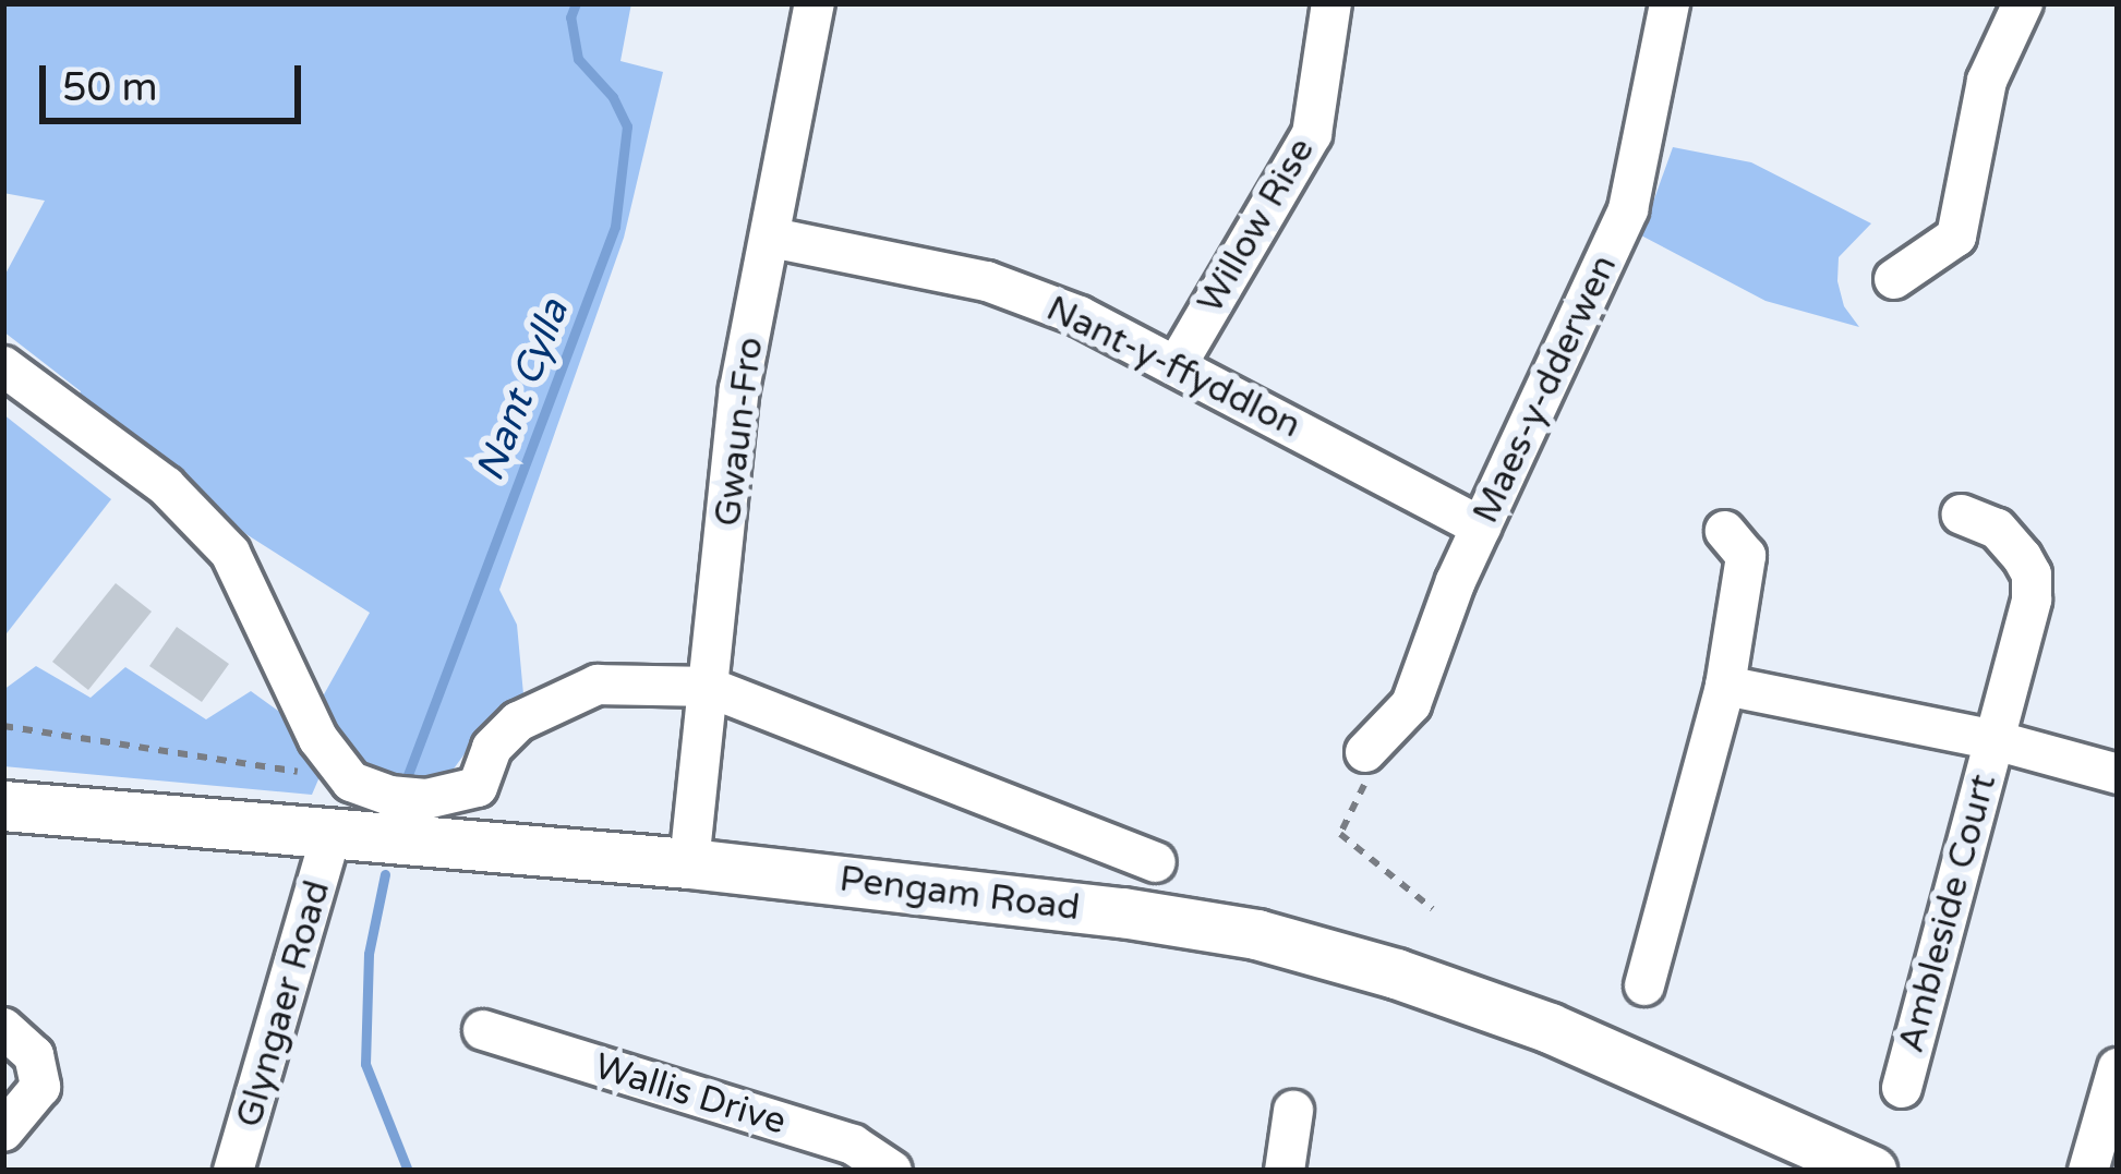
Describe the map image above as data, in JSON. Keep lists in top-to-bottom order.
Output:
{
  "streets": {
    "main road": ["Pengam Road"],
    "street": [
      "Willow Rise",
      "Nant-y-ffyddlon",
      "Maes-y-dderwen",
      "Gwaun-Fro",
      "Ambleside Court",
      "Glyngaer Road",
      "Wallis Drive"
    ]
  },
  "crossings": [
    ["Willow Rise", "Nant-y-ffyddlon"],
    ["Nant-y-ffyddlon", "Maes-y-dderwen"],
    ["Nant-y-ffyddlon", "Gwaun-Fro"],
    ["Gwaun-Fro", "Pengam Road"],
    ["Pengam Road", "Glyngaer Road"]
  ],
  "water": ["Nant Cylla"],
  "scale_bar": "50 m"
}
